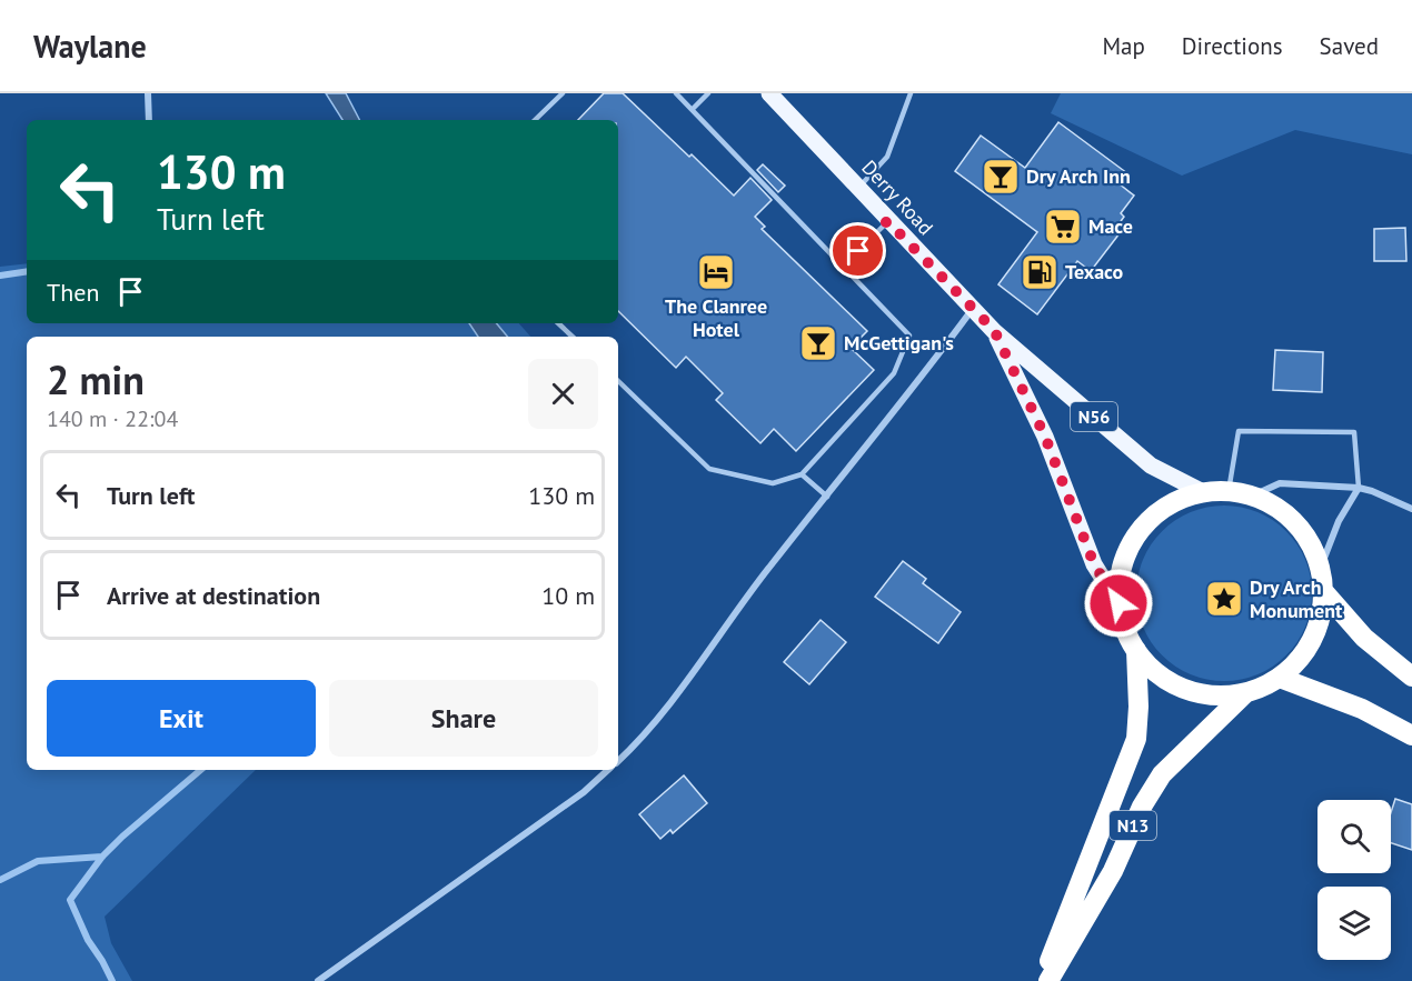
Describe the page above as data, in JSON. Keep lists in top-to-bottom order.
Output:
{
  "streets": {
    "highway": ["N13"],
    "main road": ["Derry Road", "N56"]
  },
  "crossings": [
    ["Derry Road", "N13"]
  ],
  "places": {
    "bar": ["Dry Arch Inn", "McGettigan's"],
    "supermarket": ["Mace"],
    "hotel": ["The Clanree Hotel"],
    "fuel station": ["Texaco"],
    "place": ["Dry Arch Monument"]
  },
  "page": {
    "header": "Waylane",
    "nav": ["Map", "Directions", "Saved"],
    "turn": ["130 m", "Turn left"],
    "then": "Then",
    "heading": ["2 min", "140 m · 22:04"],
    "list": [
      {
        "name": "Turn left",
        "value": "130 m"
      },
      {
        "name": "Arrive at destination",
        "value": "10 m"
      }
    ],
    "buttons": ["Exit", "Share"]
  }
}
